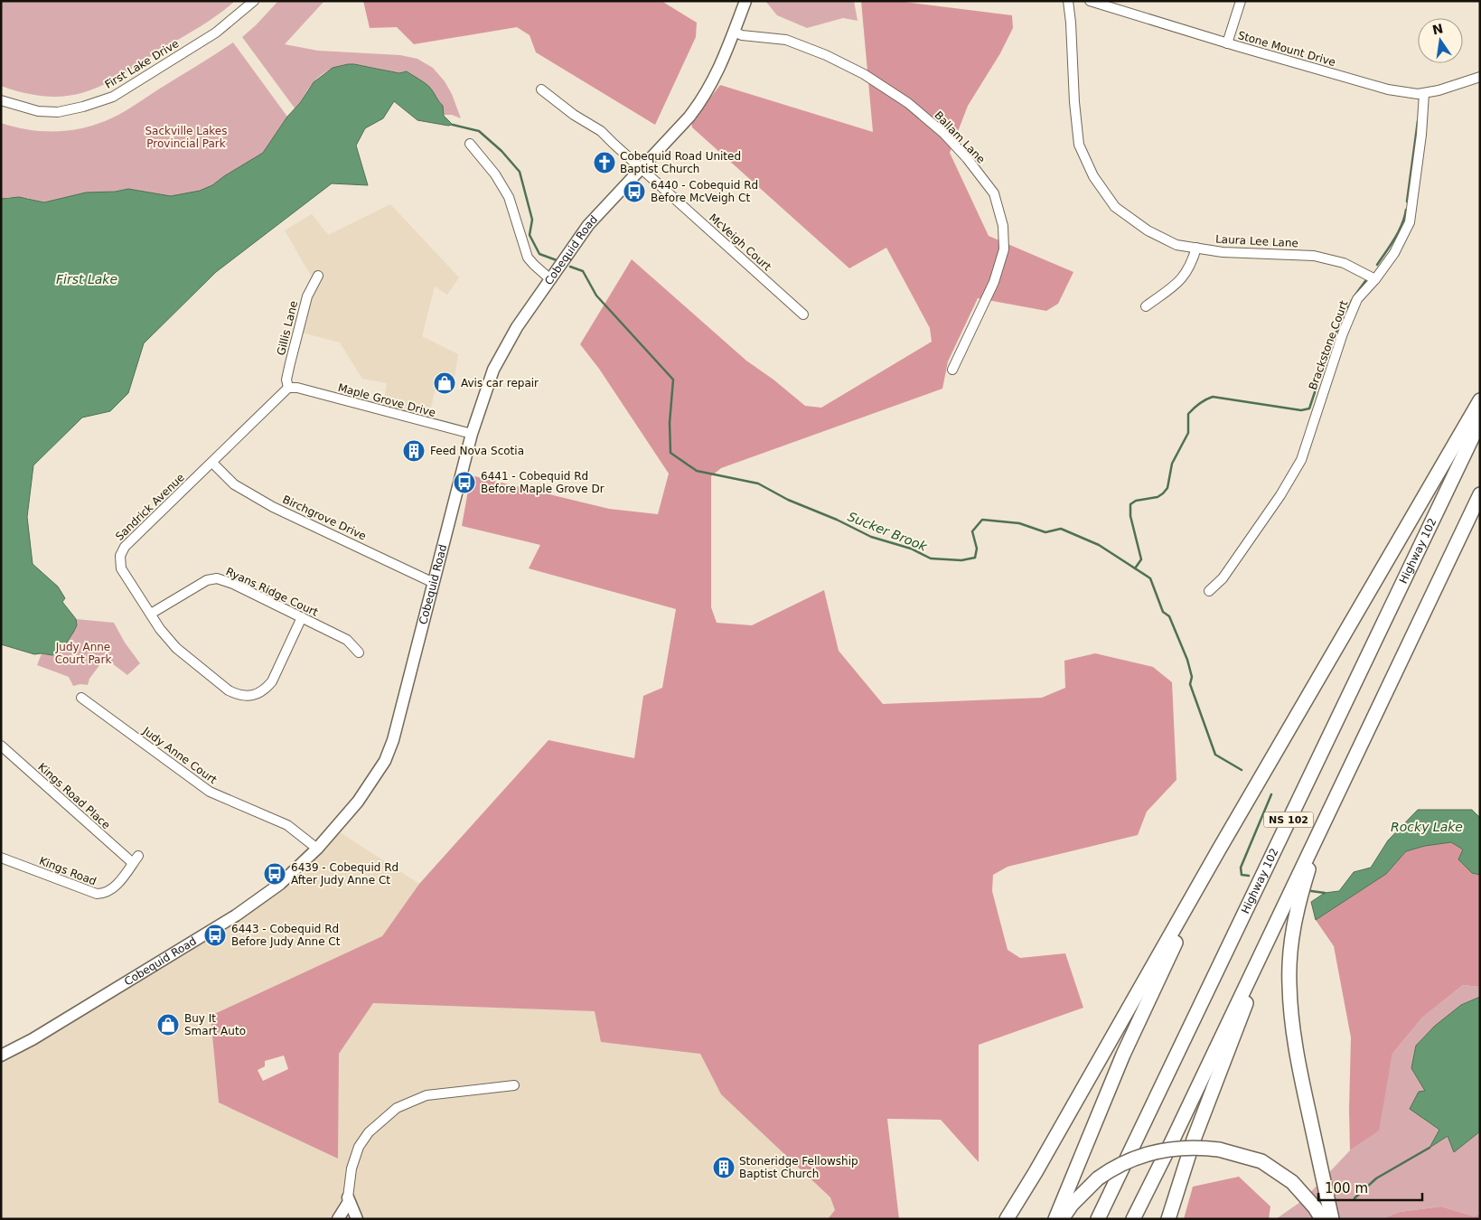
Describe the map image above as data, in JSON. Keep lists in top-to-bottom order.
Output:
{
  "streets": {
    "highway": ["Highway 102", "NS 102"],
    "main road": ["Cobequid Road"],
    "street": [
      "Stone Mount Drive",
      "First Lake Drive",
      "Ballam Lane",
      "Laura Lee Lane",
      "McVeigh Court",
      "Gillis Lane",
      "Brackstone Court",
      "Maple Grove Drive",
      "Sandrick Avenue",
      "Birchgrove Drive",
      "Ryans Ridge Court",
      "Judy Anne Court",
      "Kings Road Place",
      "Kings Road"
    ]
  },
  "crossings": [
    ["Stone Mount Drive", "Brackstone Court"],
    ["Ballam Lane", "Cobequid Road"],
    ["Laura Lee Lane", "Brackstone Court"],
    ["McVeigh Court", "Cobequid Road"],
    ["Cobequid Road", "Maple Grove Drive"],
    ["Cobequid Road", "Birchgrove Drive"],
    ["Cobequid Road", "Judy Anne Court"],
    ["Gillis Lane", "Maple Grove Drive"],
    ["Gillis Lane", "Sandrick Avenue"],
    ["Maple Grove Drive", "Sandrick Avenue"],
    ["Sandrick Avenue", "Birchgrove Drive"],
    ["Sandrick Avenue", "Ryans Ridge Court"],
    ["Kings Road Place", "Kings Road"]
  ],
  "water": ["First Lake", "Sucker Brook", "Rocky Lake"],
  "parks": ["Sackville Lakes Provincial Park", "Judy Anne Court Park"],
  "places": {
    "church": ["Cobequid Road United Baptist Church"],
    "bus stop": [
      "6440 - Cobequid Rd Before McVeigh Ct",
      "6441 - Cobequid Rd Before Maple Grove Dr",
      "6439 - Cobequid Rd After Judy Anne Ct",
      "6443 - Cobequid Rd Before Judy Anne Ct"
    ],
    "shop": ["Avis car repair", "Buy It Smart Auto"],
    "building": ["Feed Nova Scotia", "Stoneridge Fellowship Baptist Church"]
  },
  "scale_bar": "100 m",
  "north": "top"
}
